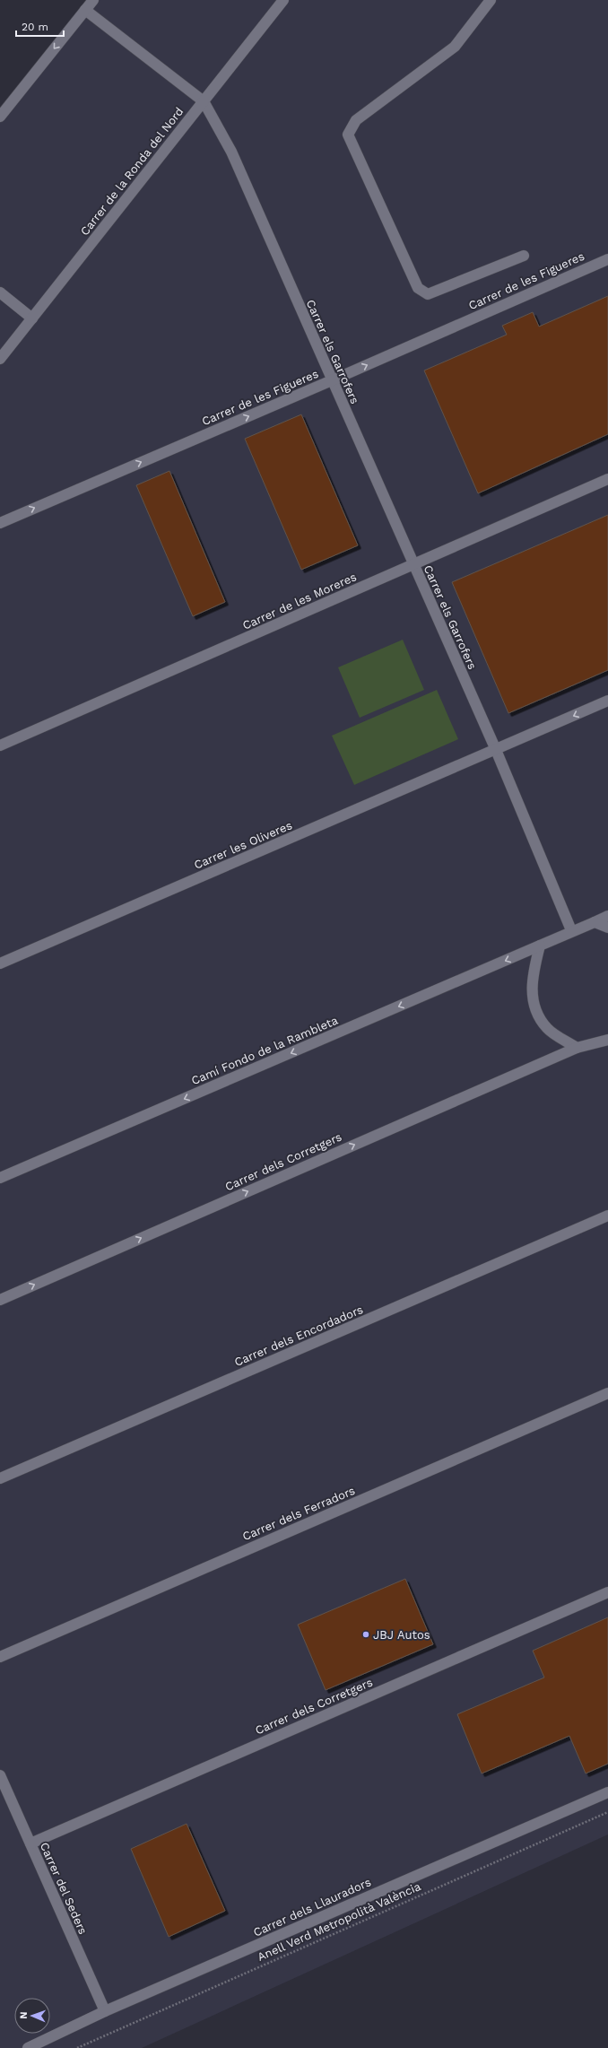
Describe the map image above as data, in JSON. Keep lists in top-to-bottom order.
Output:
{
  "streets": {
    "street": [
      "Carrer de la Ronda del Nord",
      "Carrer de les Figueres",
      "Carrer els Garrofers",
      "Carrer de les Moreres",
      "Carrer les Oliveres",
      "Camí Fondo de la Rambleta",
      "Carrer dels Corretgers",
      "Carrer dels Encordadors",
      "Carrer dels Ferradors",
      "Carrer del Seders",
      "Carrer dels Llauradors"
    ],
    "path": ["Anell Verd Metropolità València"]
  },
  "crossings": [
    ["Carrer de la Ronda del Nord", "Carrer els Garrofers"],
    ["Carrer de les Figueres", "Carrer els Garrofers"],
    ["Carrer els Garrofers", "Carrer de les Moreres"],
    ["Carrer els Garrofers", "Carrer les Oliveres"],
    ["Carrer els Garrofers", "Camí Fondo de la Rambleta"],
    ["Carrer dels Corretgers", "Carrer del Seders"],
    ["Carrer del Seders", "Carrer dels Llauradors"]
  ],
  "one_way": ["Carrer de les Figueres", "Camí Fondo de la Rambleta", "Carrer dels Corretgers"],
  "places": ["JBJ Autos"],
  "scale_bar": "20 m",
  "north": "left"
}
